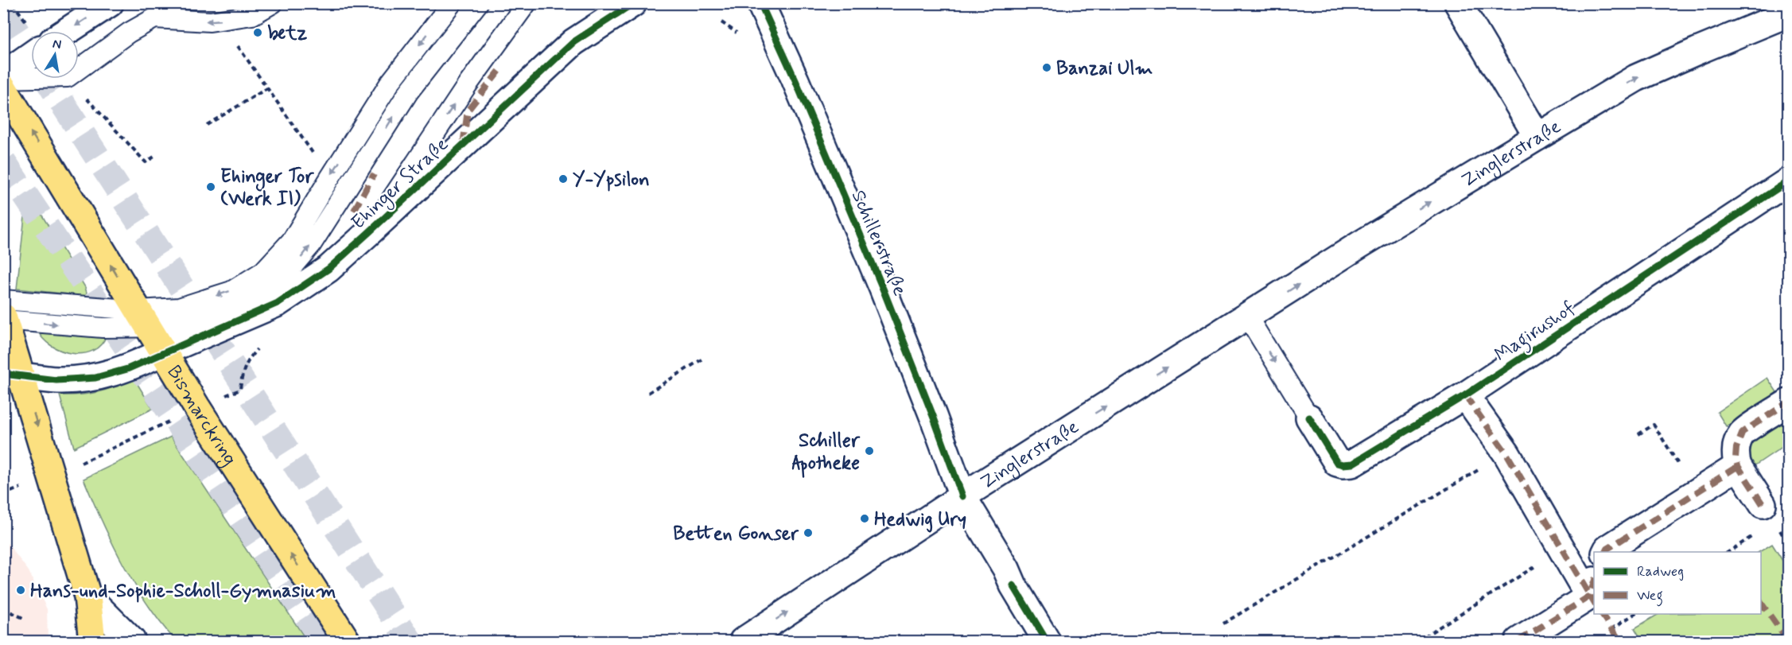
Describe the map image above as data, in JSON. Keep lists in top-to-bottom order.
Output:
{
  "streets": {
    "main road": ["Bismarckring"],
    "street": [
      "Zinglerstraße",
      "Ehinger Straße",
      "Schillerstraße",
      "Magirushof"
    ]
  },
  "crossings": [
    ["Zinglerstraße", "Schillerstraße"],
    ["Ehinger Straße", "Bismarckring"]
  ],
  "one_way": ["Zinglerstraße"],
  "places": [
    "betz",
    "Banzai Ulm",
    "Y-Ypsilon",
    "Ehinger Tor (Werk II)",
    "Schiller Apotheke",
    "Hedwig Ury",
    "Betten Gonser",
    "Hans-und-Sophie-Scholl-Gymnasium"
  ],
  "legend": ["Radweg", "Weg"],
  "north": "top"
}
